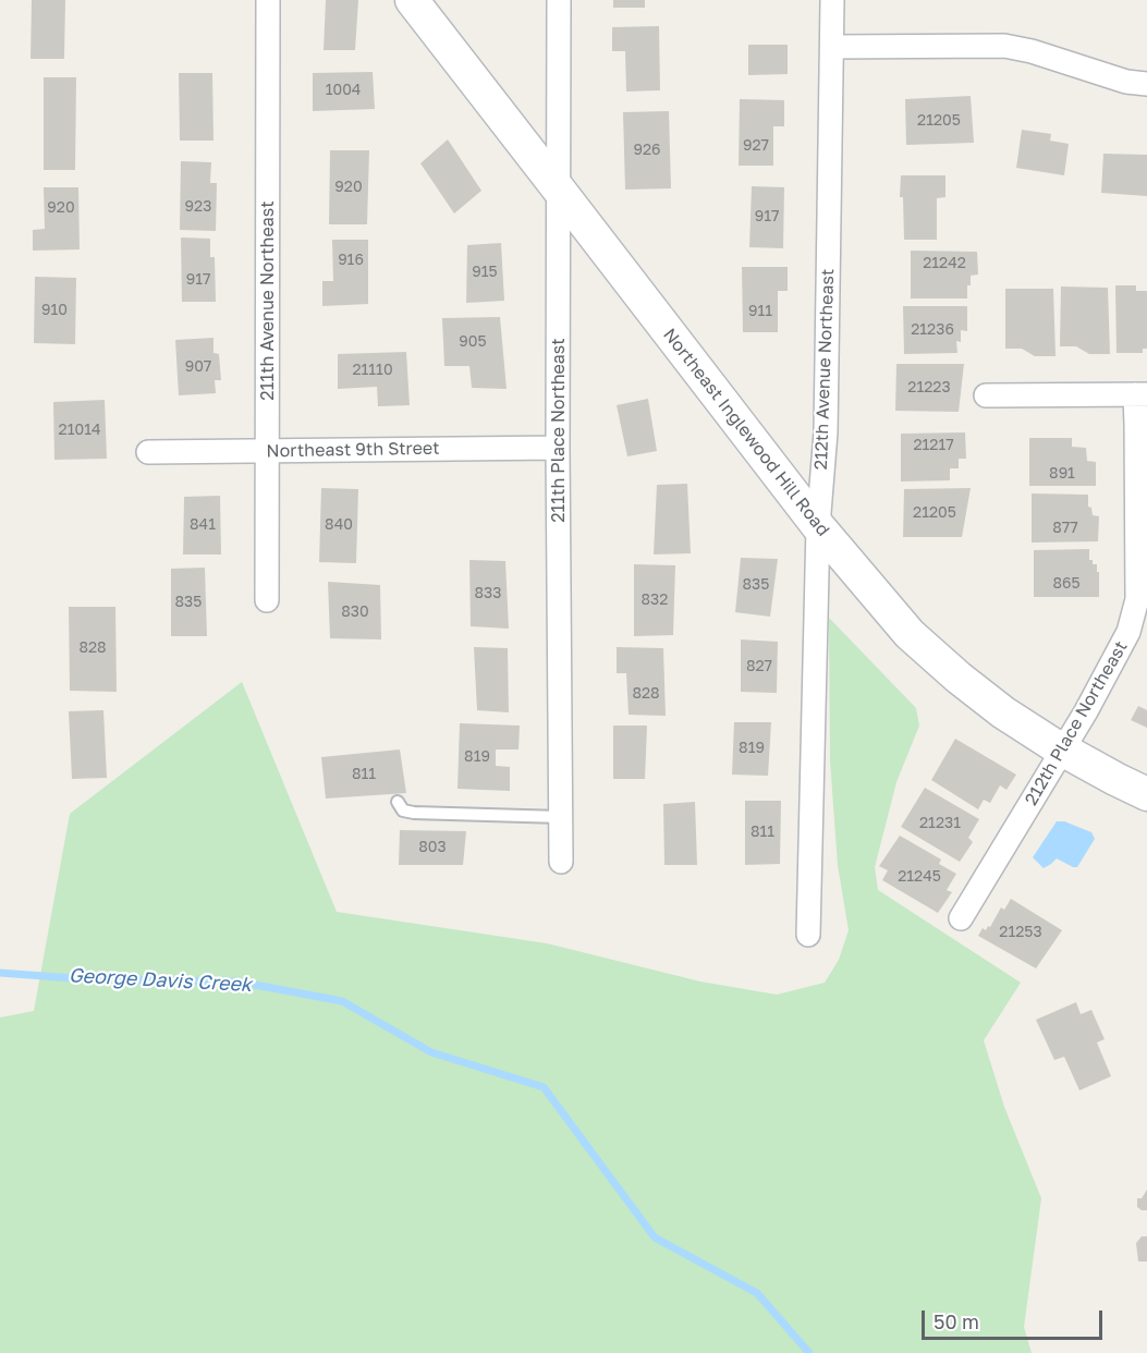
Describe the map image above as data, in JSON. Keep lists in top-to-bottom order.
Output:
{
  "streets": {
    "street": [
      "211th Avenue Northeast",
      "212th Avenue Northeast",
      "211th Place Northeast",
      "Northeast Inglewood Hill Road",
      "Northeast 9th Street",
      "212th Place Northeast"
    ]
  },
  "crossings": [
    ["211th Avenue Northeast", "Northeast 9th Street"],
    ["212th Avenue Northeast", "Northeast Inglewood Hill Road"],
    ["211th Place Northeast", "Northeast Inglewood Hill Road"],
    ["211th Place Northeast", "Northeast 9th Street"],
    ["Northeast Inglewood Hill Road", "212th Place Northeast"]
  ],
  "water": ["George Davis Creek"],
  "house_numbers": [
    "1004",
    "21205",
    "927",
    "926",
    "920",
    "923",
    "920",
    "917",
    "916",
    "21242",
    "915",
    "917",
    "910",
    "911",
    "21236",
    "905",
    "907",
    "21110",
    "21223",
    "21014",
    "21217",
    "891",
    "21205",
    "841",
    "840",
    "877",
    "865",
    "835",
    "833",
    "832",
    "835",
    "830",
    "828",
    "827",
    "828",
    "819",
    "819",
    "811",
    "21231",
    "811",
    "803",
    "21245",
    "21253"
  ],
  "scale_bar": "50 m"
}
